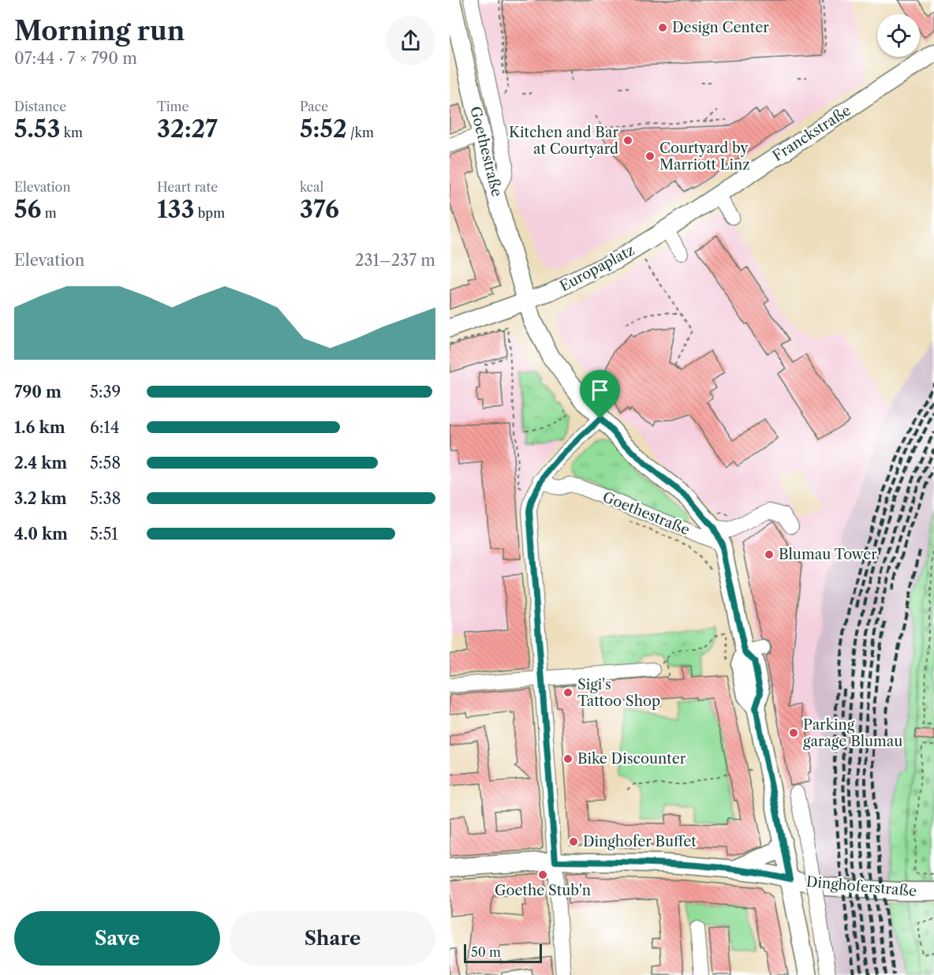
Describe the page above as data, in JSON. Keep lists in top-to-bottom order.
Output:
{
  "streets": {
    "main road": [
      "Franckstraße",
      "Goethestraße",
      "Europaplatz",
      "Dinghoferstraße"
    ]
  },
  "crossings": [
    ["Franckstraße", "Europaplatz"],
    ["Goethestraße", "Europaplatz"],
    ["Goethestraße", "Dinghoferstraße"]
  ],
  "places": [
    "Design Center",
    "Kitchen and Bar at Courtyard",
    "Courtyard by Marriott Linz",
    "Blumau Tower",
    "Sigi's Tattoo Shop",
    "Parking garage Blumau",
    "Bike Discounter",
    "Dinghofer Buffet",
    "Goethe Stub'n"
  ],
  "scale_bar": "50 m",
  "page": {
    "heading": ["Morning run", "07:44 · 7 × 790 m"],
    "stats": [
      ["Distance", "5.53 km"],
      ["Time", "32:27"],
      ["Pace", "5:52 /km"],
      ["Elevation", "56 m"],
      ["Heart rate", "133 bpm"],
      ["kcal", "376"]
    ],
    "chart": ["Elevation", "231–237 m"],
    "list": [
      {
        "name": "790 m",
        "note": "5:39"
      },
      {
        "name": "1.6 km",
        "note": "6:14"
      },
      {
        "name": "2.4 km",
        "note": "5:58"
      },
      {
        "name": "3.2 km",
        "note": "5:38"
      },
      {
        "name": "4.0 km",
        "note": "5:51"
      }
    ],
    "buttons": ["Save", "Share"],
    "scale": "50 m"
  }
}
